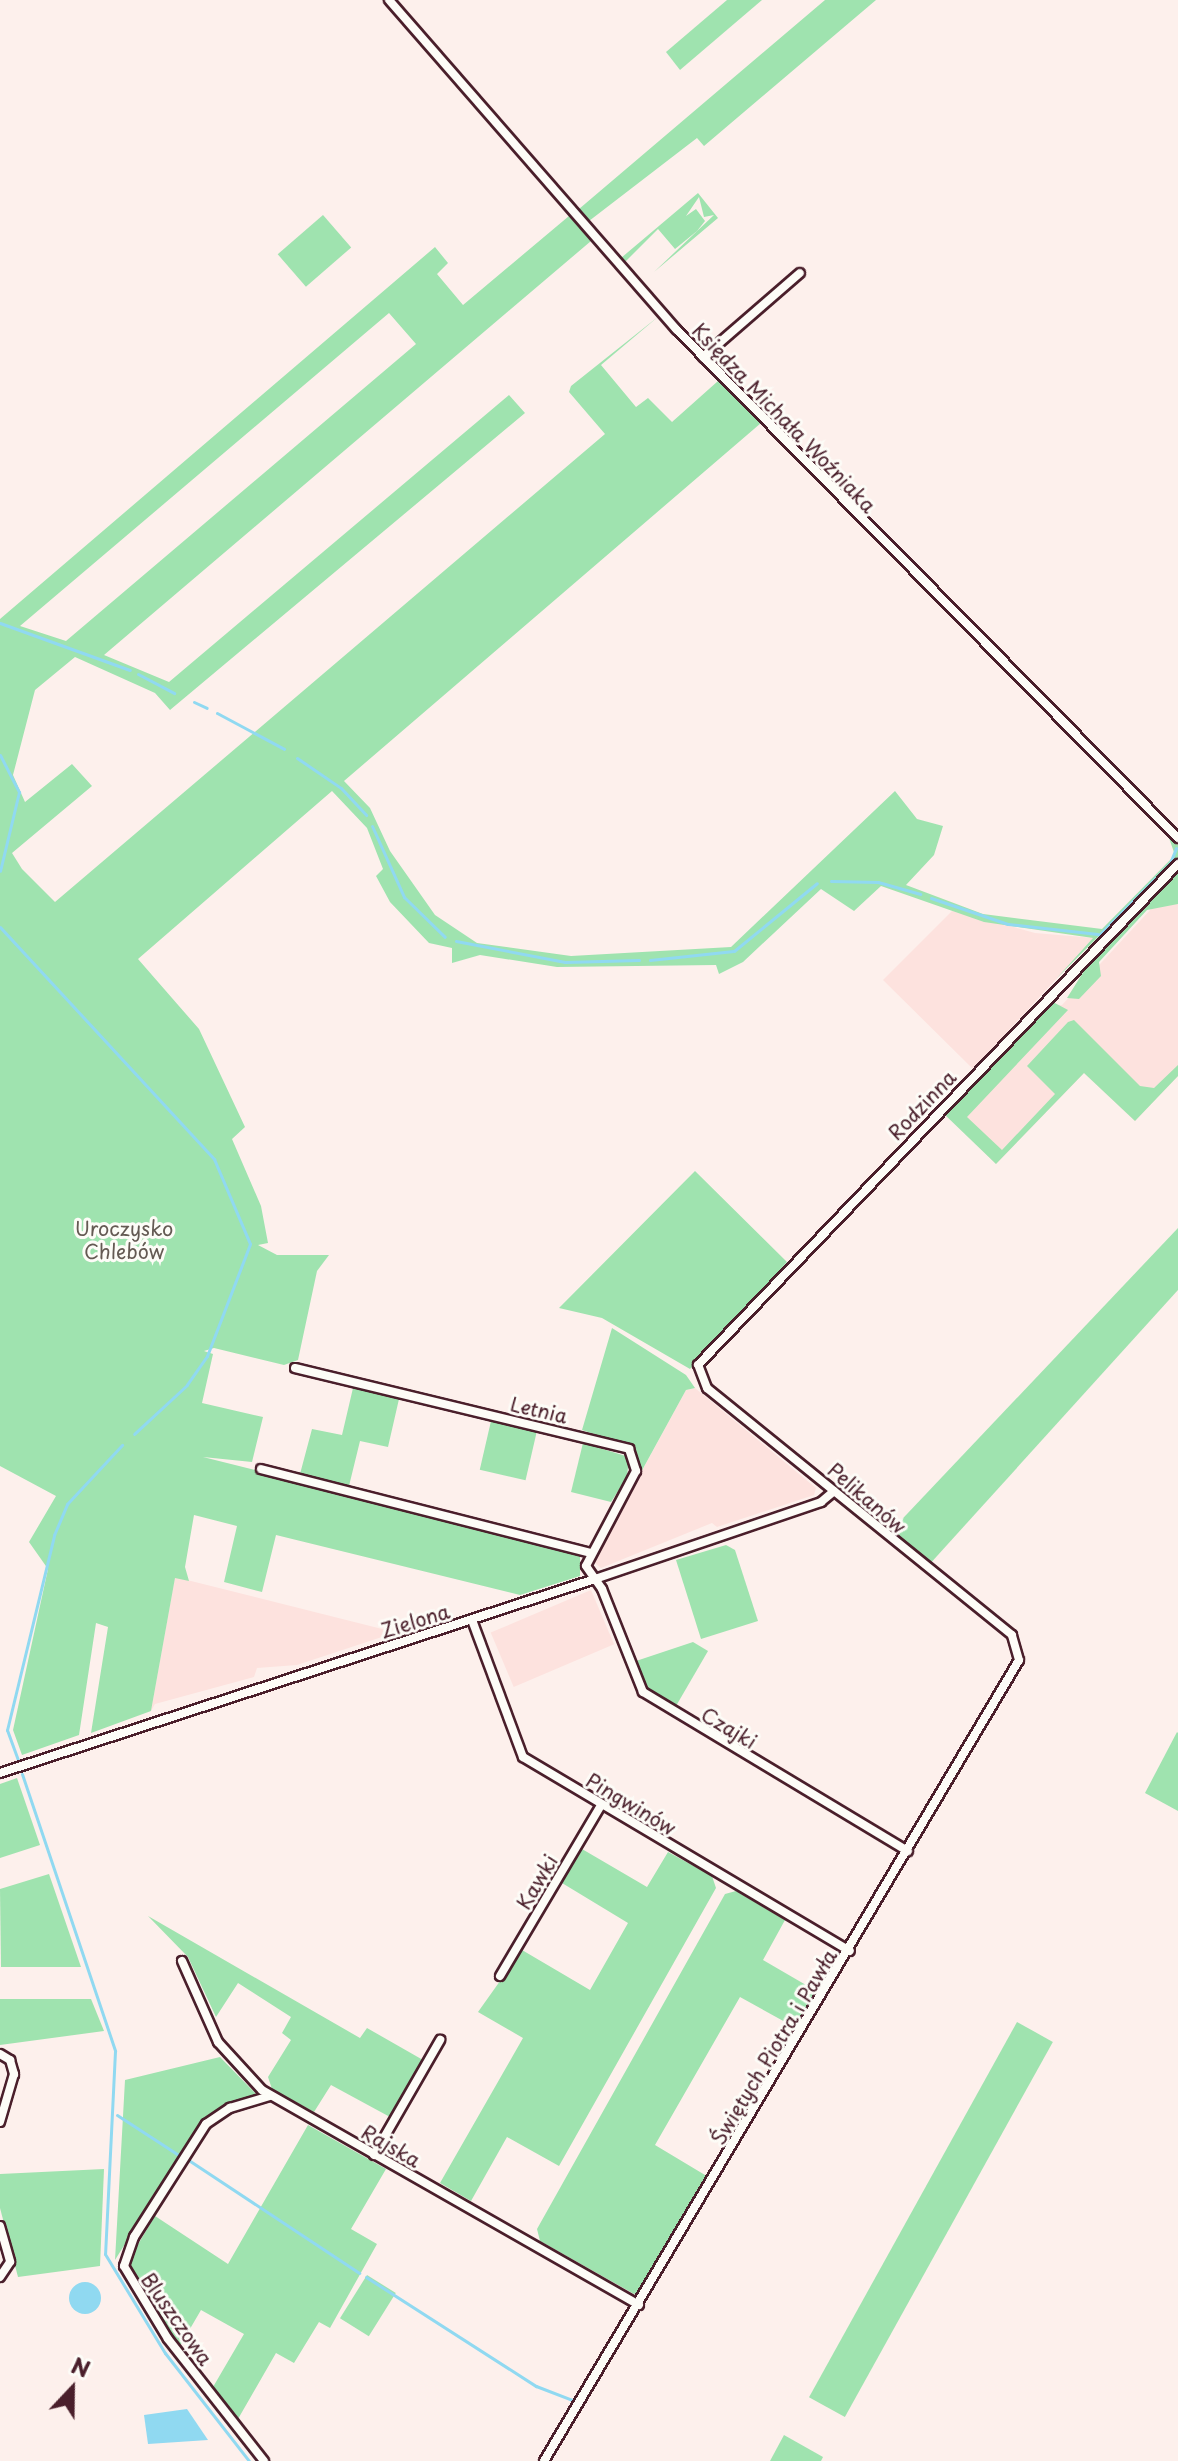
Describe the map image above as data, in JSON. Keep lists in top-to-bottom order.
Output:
{
  "streets": {
    "street": [
      "Księdza Michała Woźniaka",
      "Rodzinna",
      "Letnia",
      "Pelikanów",
      "Zielona",
      "Czajki",
      "Pingwinów",
      "Kawki",
      "Świętych Piotra i Pawła",
      "Rajska",
      "Bluszczowa"
    ]
  },
  "crossings": [
    ["Rodzinna", "Pelikanów"],
    ["Pelikanów", "Zielona"],
    ["Pelikanów", "Świętych Piotra i Pawła"],
    ["Zielona", "Czajki"],
    ["Zielona", "Pingwinów"],
    ["Czajki", "Świętych Piotra i Pawła"],
    ["Pingwinów", "Kawki"],
    ["Pingwinów", "Świętych Piotra i Pawła"],
    ["Świętych Piotra i Pawła", "Rajska"],
    ["Rajska", "Bluszczowa"]
  ],
  "parks": ["Uroczysko Chlebów"],
  "north": "top"
}
